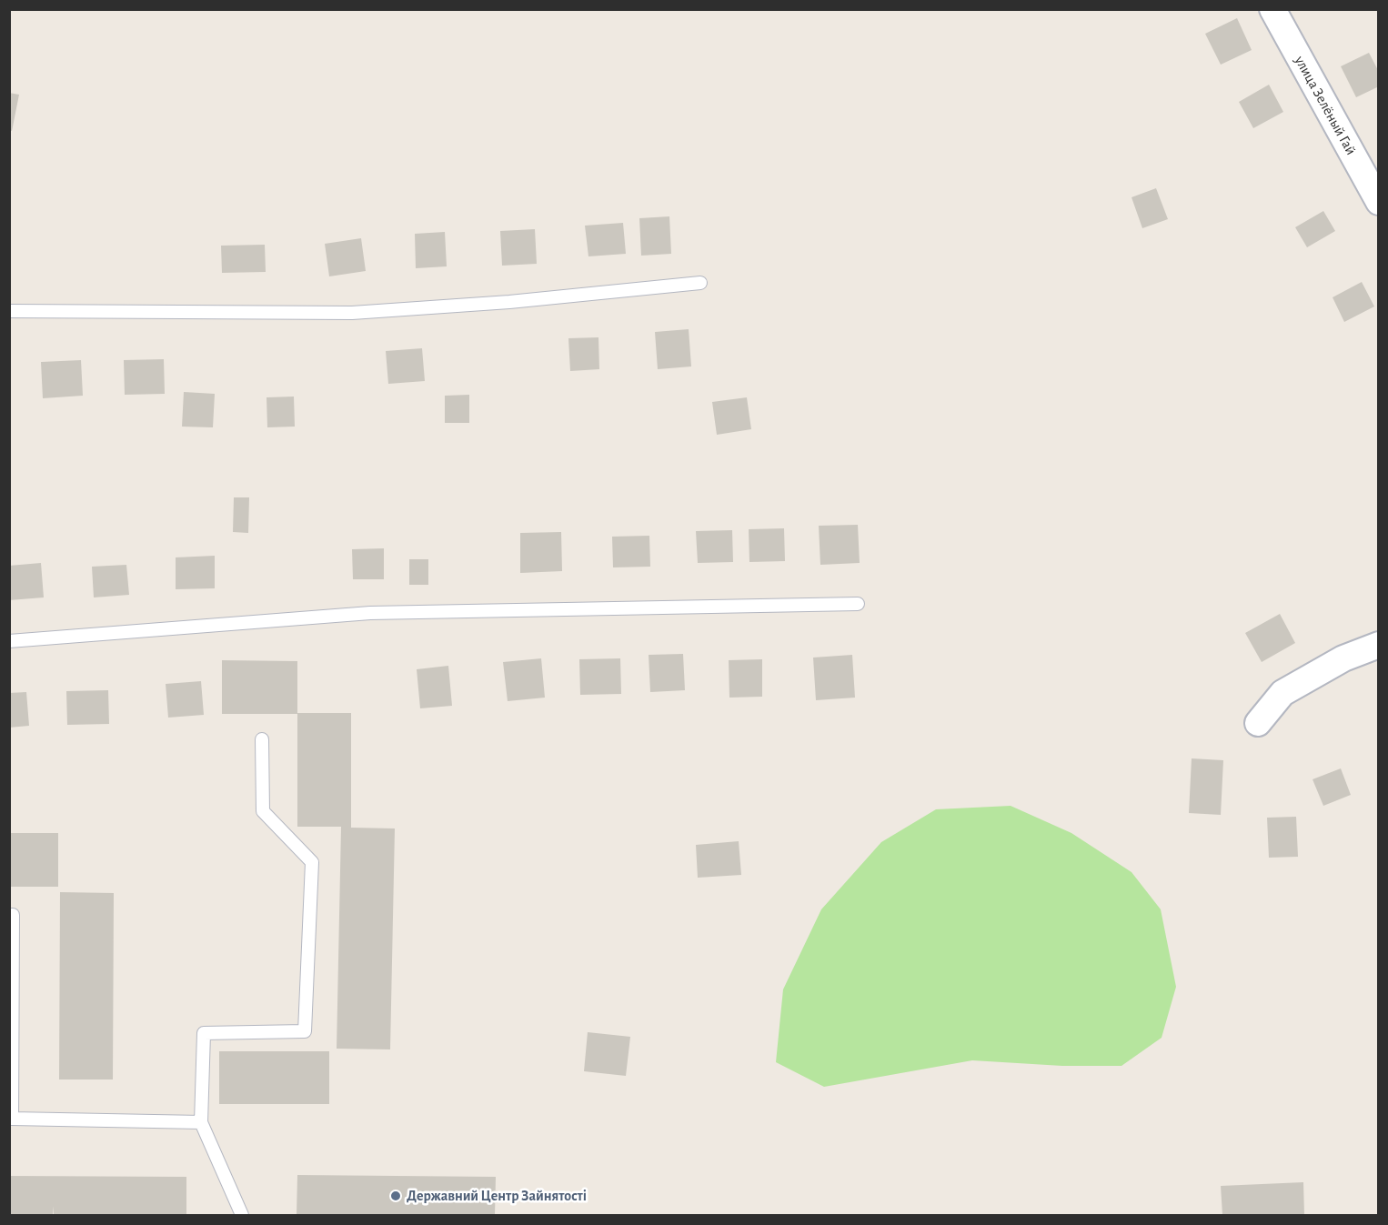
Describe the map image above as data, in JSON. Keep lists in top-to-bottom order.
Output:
{
  "streets": {
    "street": ["улица Зелёный Гай"]
  },
  "places": ["Державний Центр Зайнятості"]
}
